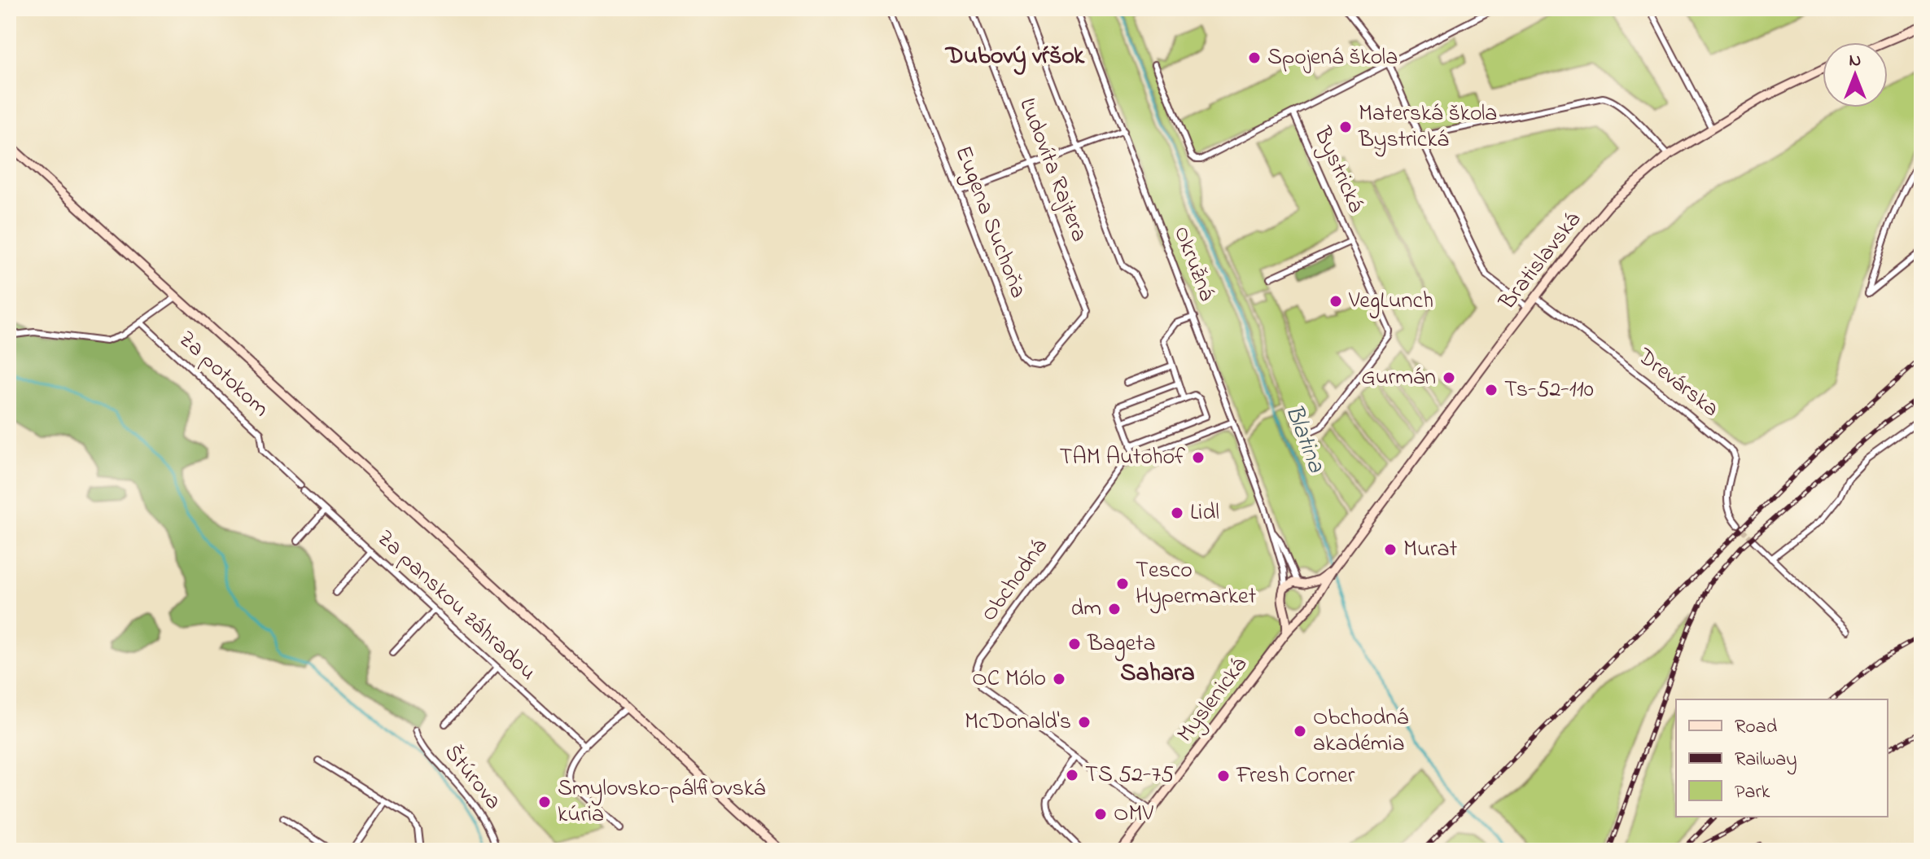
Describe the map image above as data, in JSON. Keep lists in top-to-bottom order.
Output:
{
  "streets": {
    "main road": ["Bratislavská", "Myslenická"],
    "street": [
      "Ľudovíta Rajtera",
      "Bystrická",
      "Eugena Suchoňa",
      "Okružná",
      "Za potokom",
      "Drevárska",
      "Obchodná",
      "Za panskou záhradou",
      "Štúrova"
    ]
  },
  "crossings": [
    ["Ľudovíta Rajtera", "Eugena Suchoňa"],
    ["Bratislavská", "Okružná"],
    ["Bratislavská", "Drevárska"],
    ["Bratislavská", "Myslenická"],
    ["Okružná", "Obchodná"],
    ["Okružná", "Myslenická"],
    ["Za potokom", "Za panskou záhradou"],
    ["Obchodná", "Myslenická"]
  ],
  "districts": ["Dubový vŕšok", "Sahara"],
  "water": ["Blatina"],
  "places": [
    "Spojená škola",
    "Materská škola Bystrická",
    "VegLunch",
    "Gurmán",
    "Ts-52-110",
    "TAM Autohof",
    "Lidl",
    "Murat",
    "Tesco Hypermarket",
    "dm",
    "Bageta",
    "OC Mólo",
    "McDonald's",
    "Obchodná akadémia",
    "TS 52-75",
    "Fresh Corner",
    "Smylovsko-pálfiovská kúria",
    "OMV"
  ],
  "legend": ["Road", "Railway", "Park"],
  "north": "top"
}
